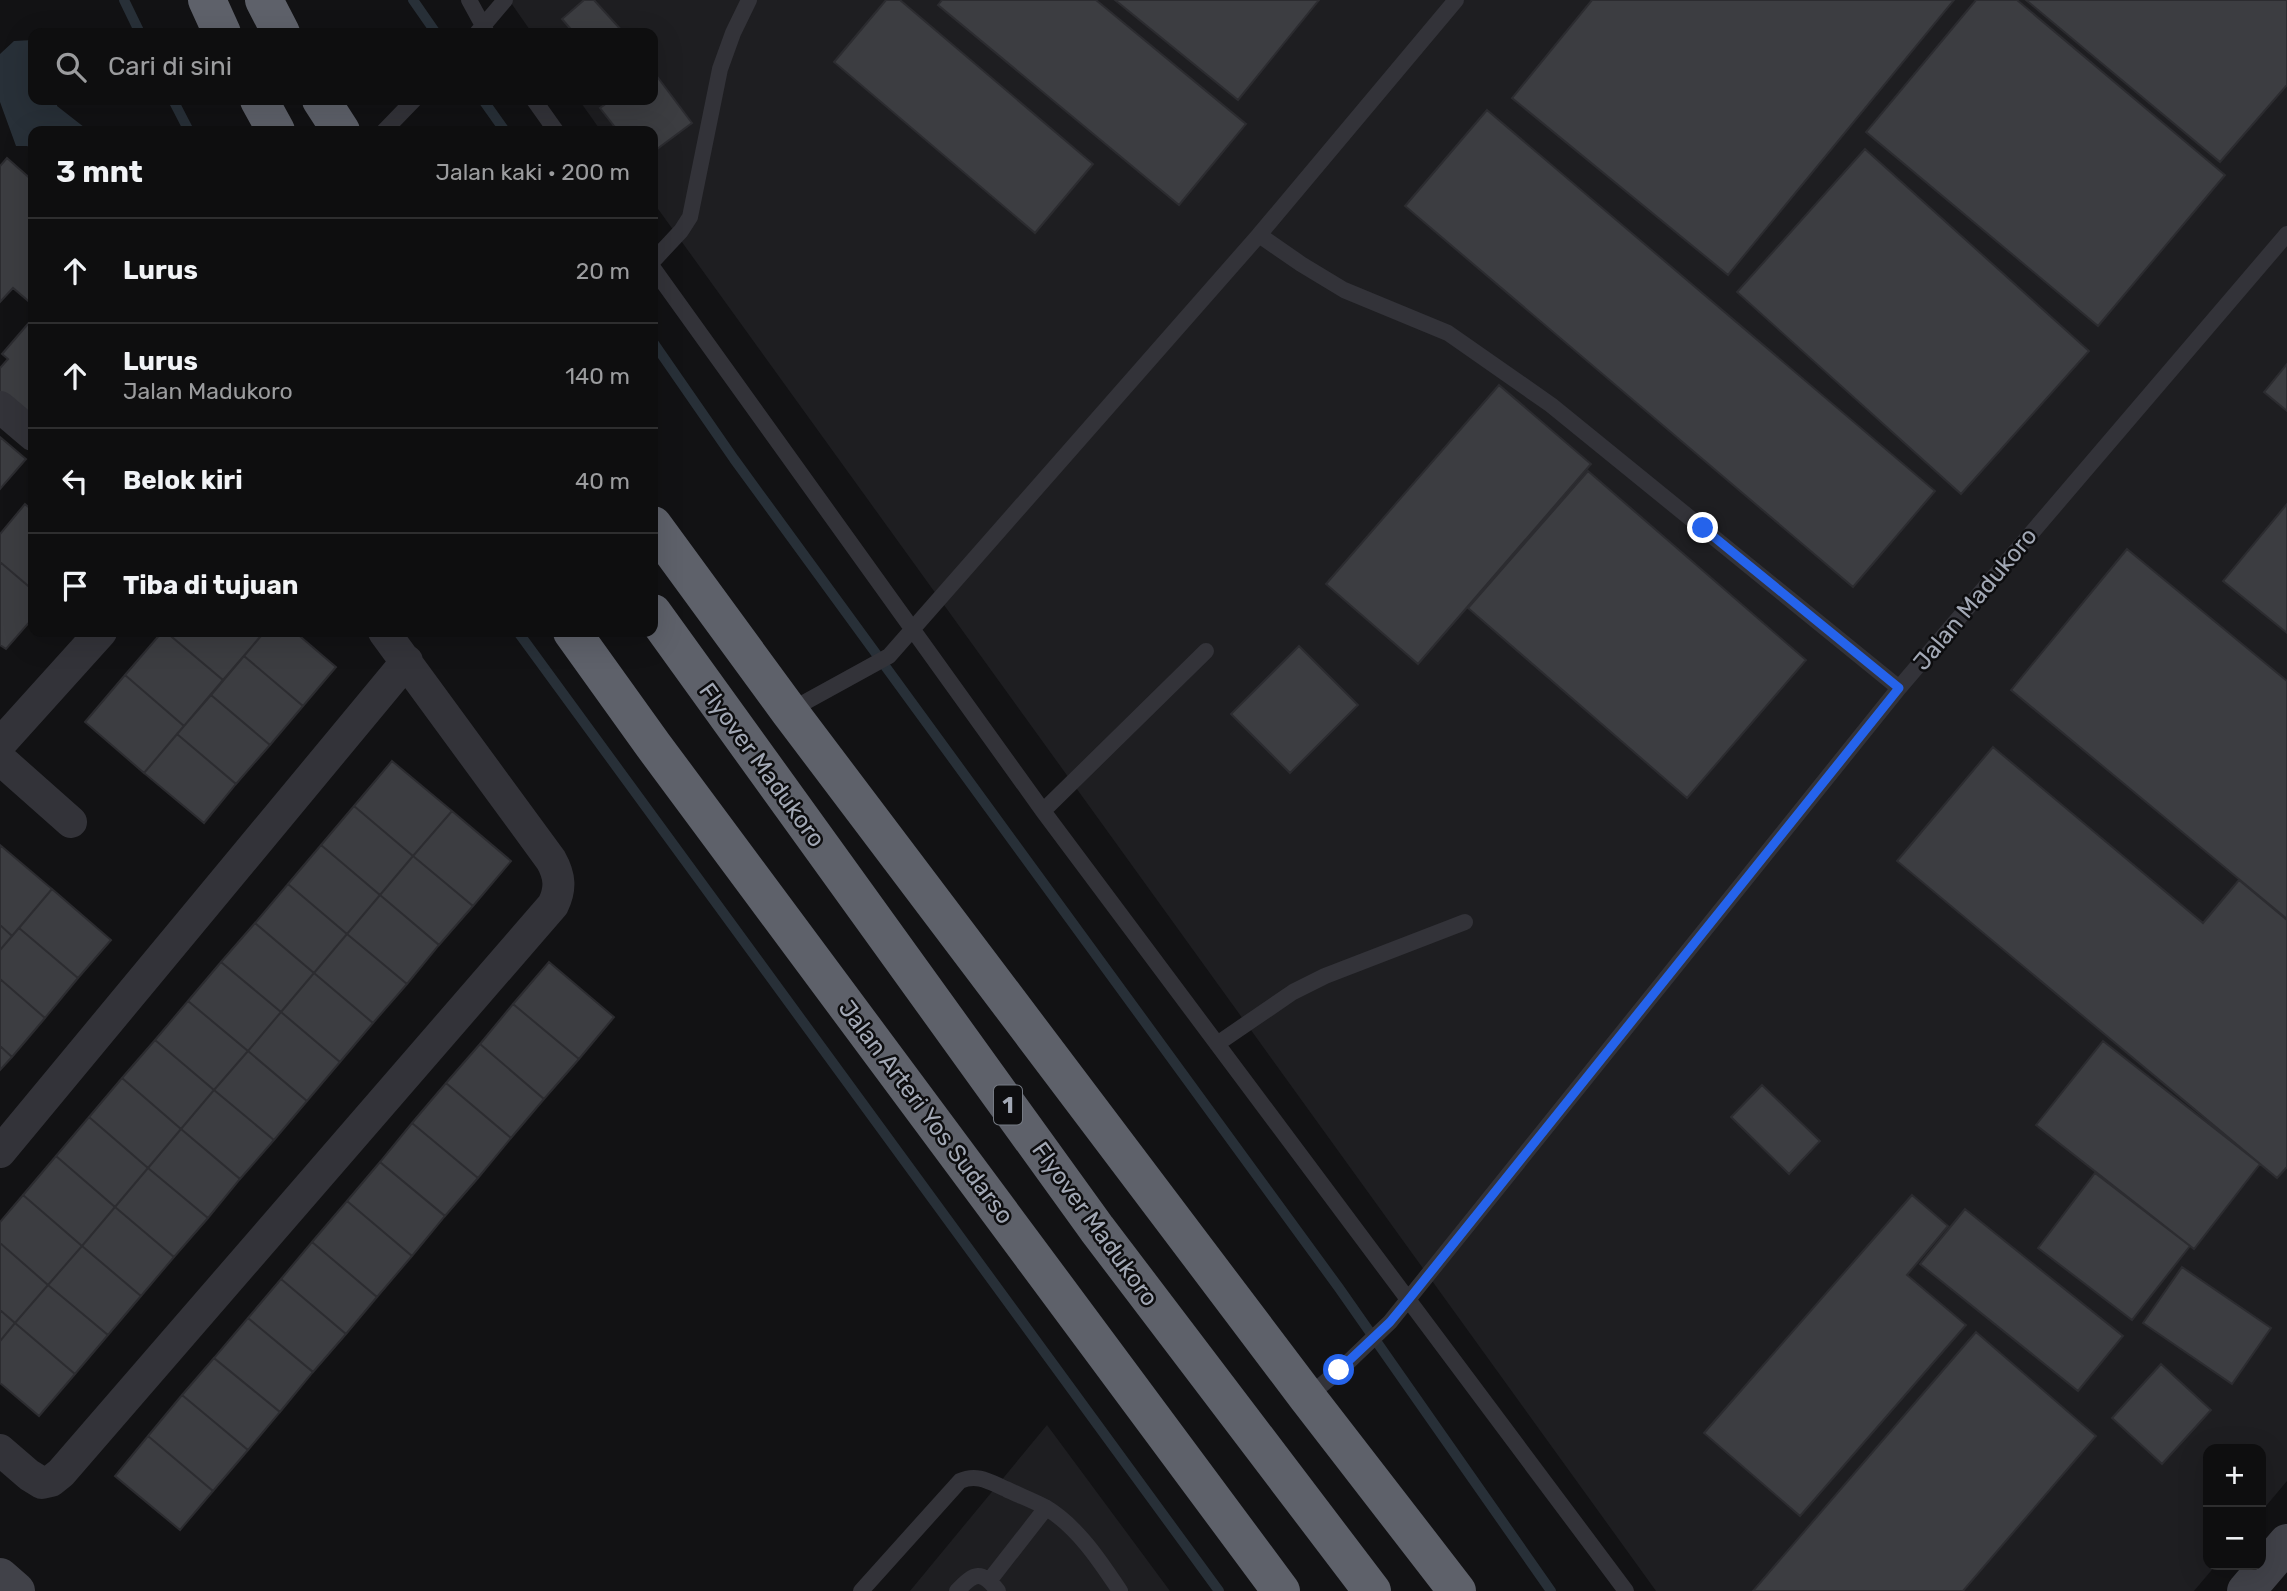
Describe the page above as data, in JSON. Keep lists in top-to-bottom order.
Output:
{
  "streets": {
    "highway": ["Flyover Madukoro", "1", "Jalan Arteri Yos Sudarso"],
    "lane": ["Jalan Madukoro"]
  },
  "page": {
    "search": "Cari di sini",
    "heading": ["3 mnt", "Jalan kaki · 200 m"],
    "list": [
      ["Lurus", "20 m"],
      ["Lurus", "Jalan Madukoro", "140 m"],
      ["Belok kiri", "40 m"],
      "Tiba di tujuan"
    ],
    "map_buttons": ["+", "−"]
  }
}
